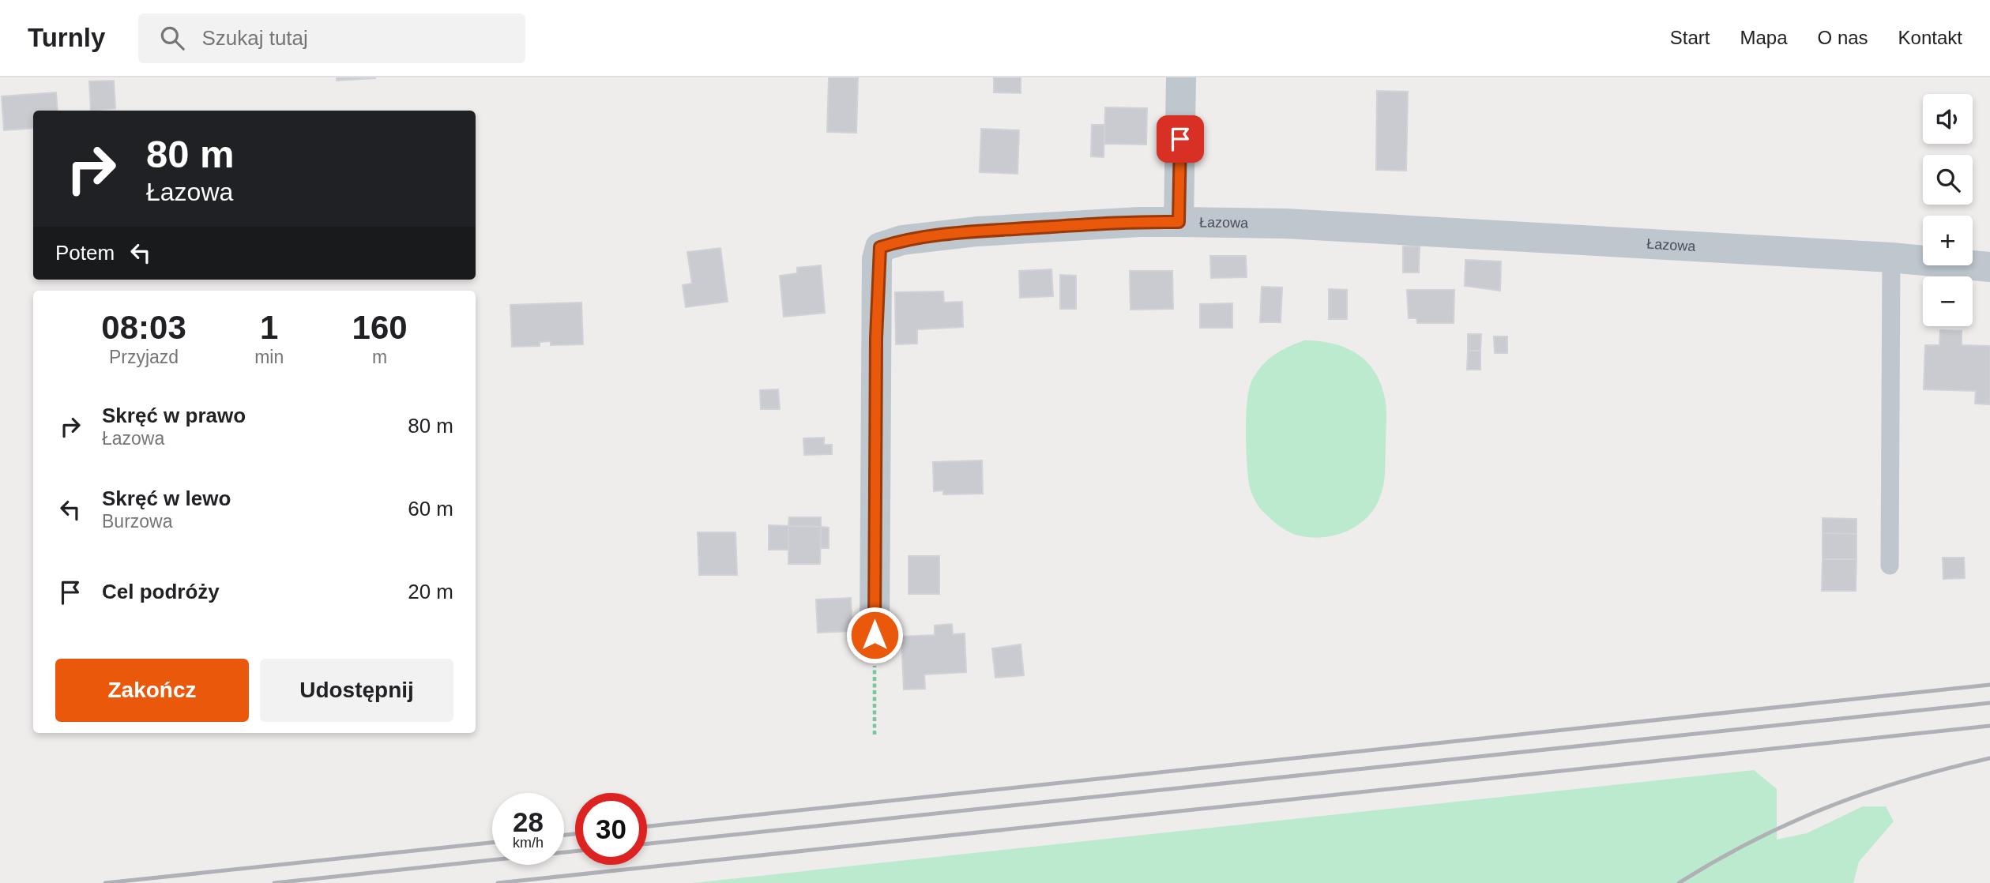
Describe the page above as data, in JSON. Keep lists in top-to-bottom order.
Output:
{
  "streets": {
    "street": ["Łazowa"]
  },
  "page": {
    "header": "Turnly",
    "search": "Szukaj tutaj",
    "nav": [
      "Start",
      "Mapa",
      "O nas",
      "Kontakt"
    ],
    "map_buttons": ["+", "−"],
    "turn": ["80 m", "Łazowa"],
    "then": "Potem",
    "eta": [
      "08:03",
      "Przyjazd",
      "1",
      "min",
      "160",
      "m"
    ],
    "list": [
      {
        "name": "Skręć w prawo",
        "note": "Łazowa",
        "value": "80 m"
      },
      {
        "name": "Skręć w lewo",
        "note": "Burzowa",
        "value": "60 m"
      },
      {
        "name": "Cel podróży",
        "value": "20 m"
      }
    ],
    "buttons": ["Zakończ", "Udostępnij"],
    "speed": "28 km/h",
    "limit": "30"
  }
}
